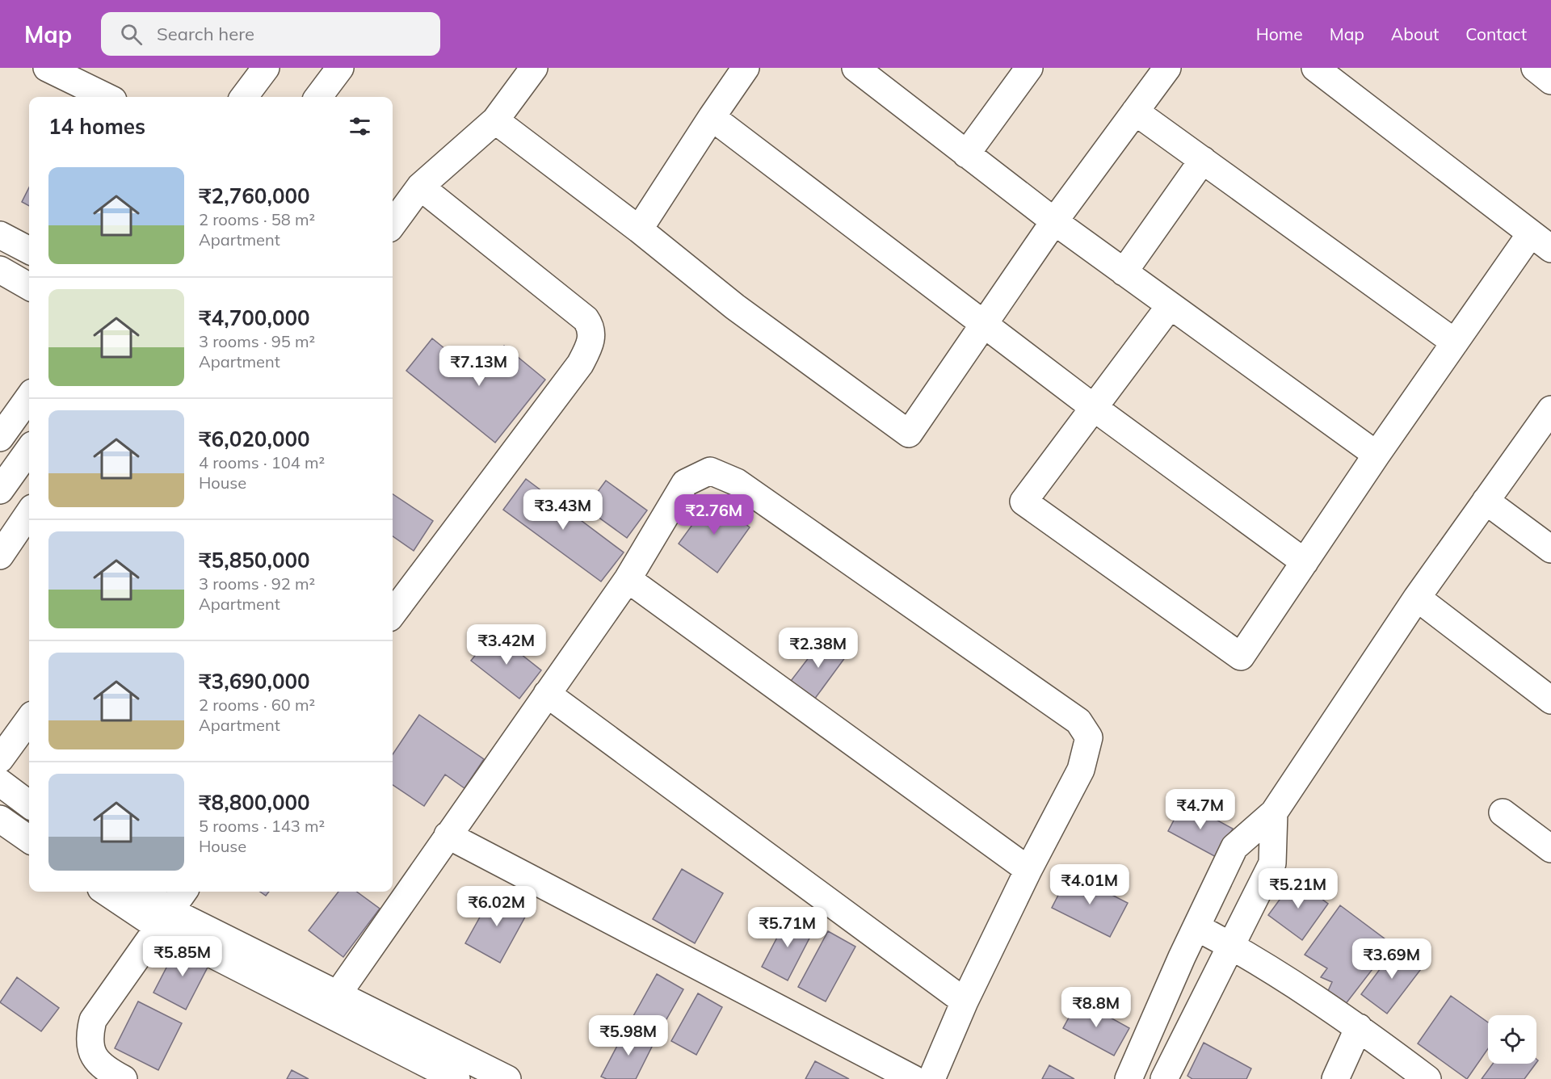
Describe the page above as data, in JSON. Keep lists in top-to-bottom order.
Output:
{
  "page": {
    "header": "Map",
    "search": "Search here",
    "nav": [
      "Home",
      "Map",
      "About",
      "Contact"
    ],
    "heading": "14 homes",
    "list": [
      {
        "name": "₹2,760,000",
        "note": "2 rooms · 58 m² · Apartment"
      },
      {
        "name": "₹4,700,000",
        "note": "3 rooms · 95 m² · Apartment"
      },
      {
        "name": "₹6,020,000",
        "note": "4 rooms · 104 m² · House"
      },
      {
        "name": "₹5,850,000",
        "note": "3 rooms · 92 m² · Apartment"
      },
      {
        "name": "₹3,690,000",
        "note": "2 rooms · 60 m² · Apartment"
      },
      {
        "name": "₹8,800,000",
        "note": "5 rooms · 143 m² · House"
      }
    ],
    "price": [
      "₹7.13M",
      "₹3.43M",
      "₹2.76M",
      "₹3.42M",
      "₹2.38M",
      "₹4.7M",
      "₹4.01M",
      "₹5.21M",
      "₹6.02M",
      "₹5.71M",
      "₹5.85M",
      "₹3.69M",
      "₹8.8M",
      "₹5.98M"
    ]
  }
}
